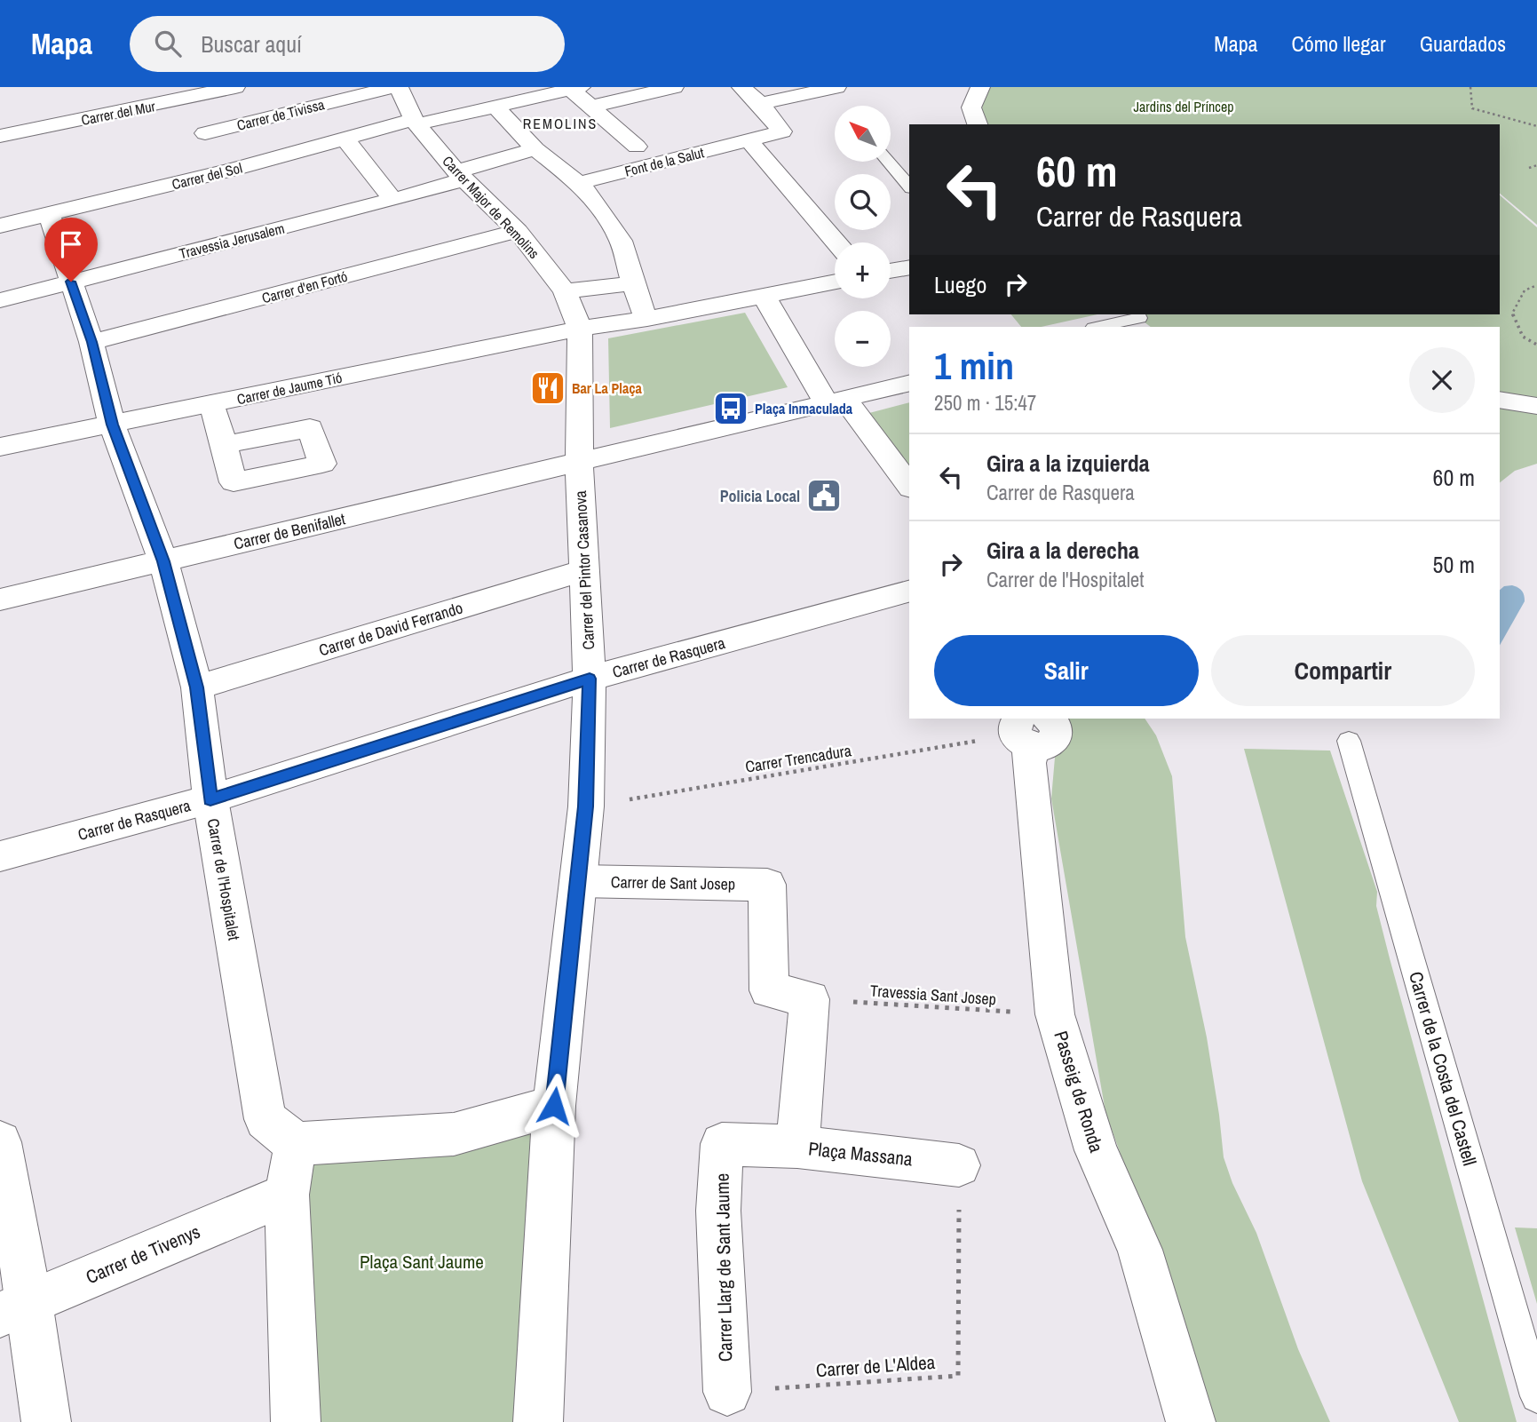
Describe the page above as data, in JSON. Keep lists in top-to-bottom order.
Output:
{
  "streets": {
    "street": [
      "Carrer del Mur",
      "Carrer de Tivissa",
      "Font de la Salut",
      "Carrer del Sol",
      "Carrer Major de Remolins",
      "Travessia Jerusalem",
      "Carrer d'en Fortó",
      "Carrer de Jaume Tió",
      "Carrer de Benifallet",
      "Carrer del Pintor Casanova",
      "Carrer de David Ferrando",
      "Carrer de Rasquera",
      "Carrer de l'Hospitalet",
      "Carrer de Sant Josep",
      "Passeig de Ronda",
      "Plaça Massana",
      "Carrer de Tivenys",
      "Carrer Llarg de Sant Jaume"
    ],
    "lane": ["Carrer de la Costa del Castell"],
    "path": ["Carrer Trencadura", "Travessia Sant Josep", "Carrer de L'Aldea"]
  },
  "crossings": [
    ["Carrer del Sol", "Carrer Major de Remolins"],
    ["Carrer del Sol", "Carrer de l'Hospitalet"],
    ["Carrer Major de Remolins", "Travessia Jerusalem"],
    ["Carrer Major de Remolins", "Carrer d'en Fortó"],
    ["Carrer Major de Remolins", "Carrer de Jaume Tió"],
    ["Carrer Major de Remolins", "Carrer del Pintor Casanova"],
    ["Travessia Jerusalem", "Carrer de l'Hospitalet"],
    ["Carrer d'en Fortó", "Carrer de l'Hospitalet"],
    ["Carrer de Jaume Tió", "Carrer del Pintor Casanova"],
    ["Carrer de Jaume Tió", "Carrer de l'Hospitalet"],
    ["Carrer de Benifallet", "Carrer del Pintor Casanova"],
    ["Carrer de Benifallet", "Carrer de l'Hospitalet"],
    ["Carrer del Pintor Casanova", "Carrer de David Ferrando"],
    ["Carrer del Pintor Casanova", "Carrer de Rasquera"],
    ["Carrer del Pintor Casanova", "Carrer Trencadura"],
    ["Carrer del Pintor Casanova", "Carrer de Sant Josep"],
    ["Carrer de David Ferrando", "Carrer de l'Hospitalet"],
    ["Carrer de Rasquera", "Carrer de l'Hospitalet"],
    ["Carrer Trencadura", "Passeig de Ronda"],
    ["Carrer de Sant Josep", "Travessia Sant Josep"],
    ["Carrer de Sant Josep", "Plaça Massana"],
    ["Travessia Sant Josep", "Passeig de Ronda"],
    ["Travessia Sant Josep", "Plaça Massana"],
    ["Plaça Massana", "Carrer Llarg de Sant Jaume"],
    ["Plaça Massana", "Carrer de L'Aldea"],
    ["Carrer Llarg de Sant Jaume", "Carrer de L'Aldea"]
  ],
  "districts": ["REMOLINS"],
  "parks": ["Jardins del Príncep", "Plaça Sant Jaume"],
  "places": {
    "restaurant": ["Bar La Plaça"],
    "bus stop": ["Plaça Inmaculada"],
    "public building": ["Policia Local"]
  },
  "north": "top left",
  "page": {
    "header": "Mapa",
    "search": "Buscar aquí",
    "nav": ["Mapa", "Cómo llegar", "Guardados"],
    "map_buttons": ["+", "−"],
    "turn": ["60 m", "Carrer de Rasquera"],
    "then": "Luego",
    "heading": ["1 min", "250 m · 15:47"],
    "list": [
      {
        "name": "Gira a la izquierda",
        "note": "Carrer de Rasquera",
        "value": "60 m"
      },
      {
        "name": "Gira a la derecha",
        "note": "Carrer de l'Hospitalet",
        "value": "50 m"
      }
    ],
    "buttons": ["Salir", "Compartir"]
  }
}
